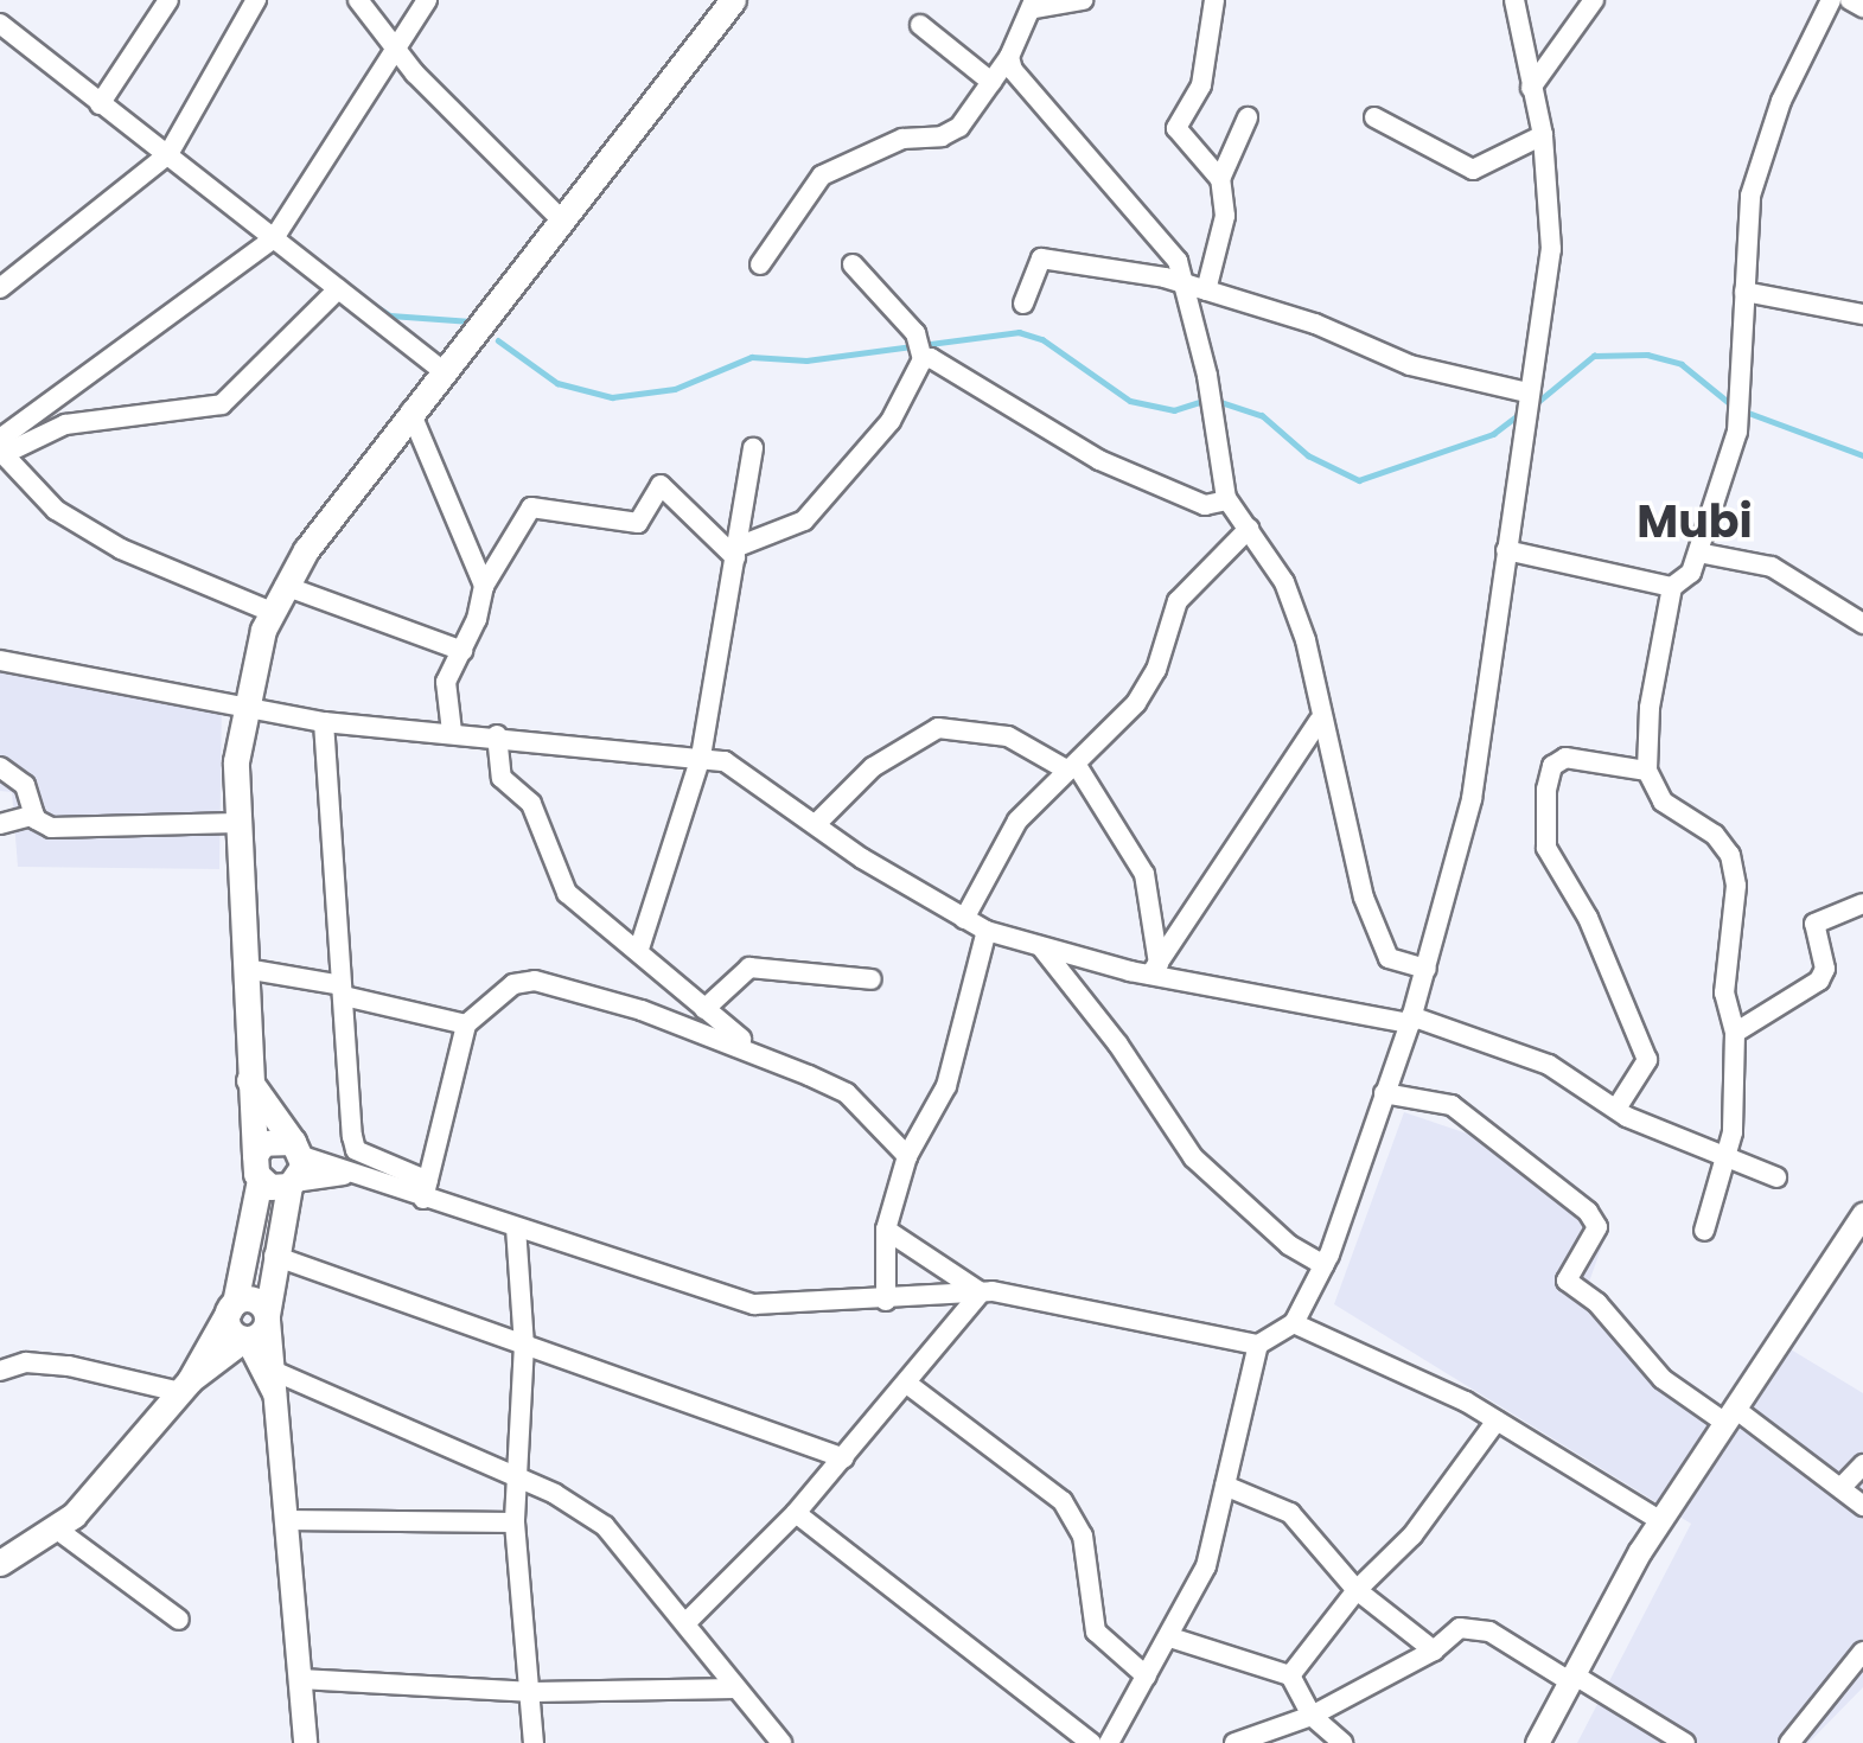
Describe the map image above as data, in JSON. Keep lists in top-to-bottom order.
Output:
{
  "districts": ["Mubi"]
}
